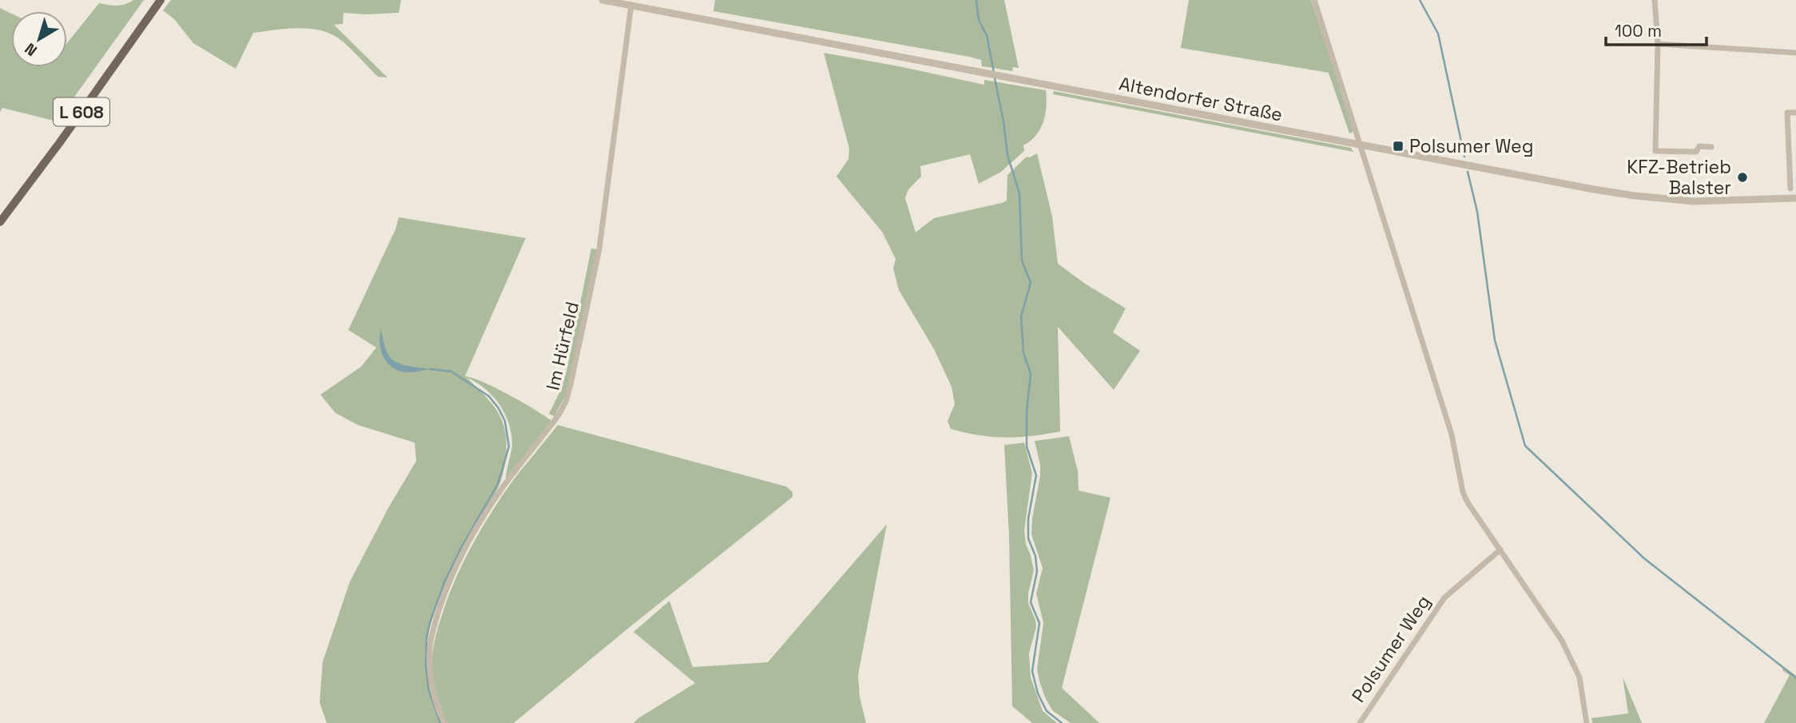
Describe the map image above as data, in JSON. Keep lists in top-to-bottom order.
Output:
{
  "streets": {
    "main road": ["L 608"],
    "street": ["Altendorfer Straße", "Im Hürfeld", "Polsumer Weg"]
  },
  "crossings": [
    ["Altendorfer Straße", "Im Hürfeld"]
  ],
  "places": {
    "transit": ["Polsumer Weg"],
    "other": ["KFZ-Betrieb Balster"]
  },
  "scale_bar": "100 m",
  "north": "bottom left"
}
